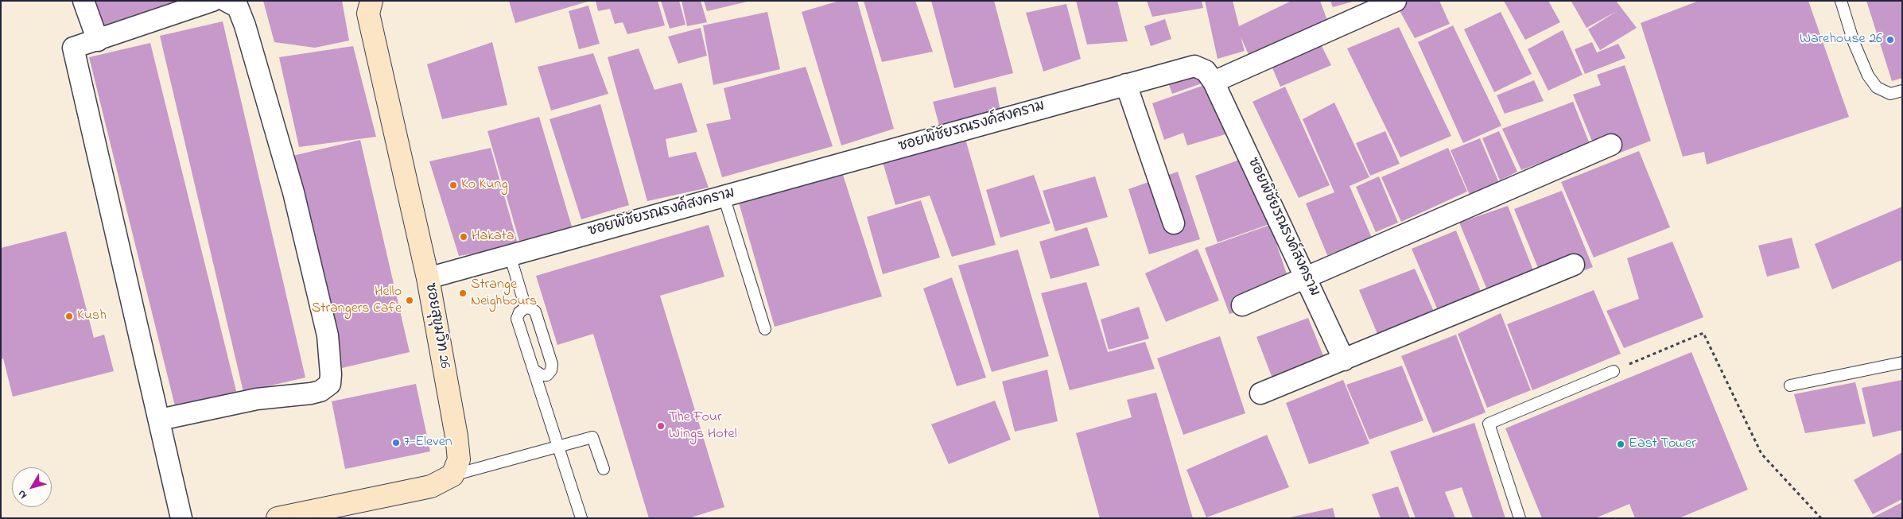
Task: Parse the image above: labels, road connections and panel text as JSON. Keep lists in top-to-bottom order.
{
  "streets": {
    "street": ["ซอยพิชัยรณรงค์สงคราม", "ซอยสุขุมวิท 26"]
  },
  "crossings": [
    ["ซอยพิชัยรณรงค์สงคราม", "ซอยสุขุมวิท 26"]
  ],
  "places": [
    "Warehouse 26",
    "Ko Kung",
    "Hakata",
    "Strange Neighbours",
    "Hello Strangers Cafe",
    "Kush",
    "The Four Wings Hotel",
    "7-Eleven",
    "East Tower"
  ],
  "north": "bottom left"
}
